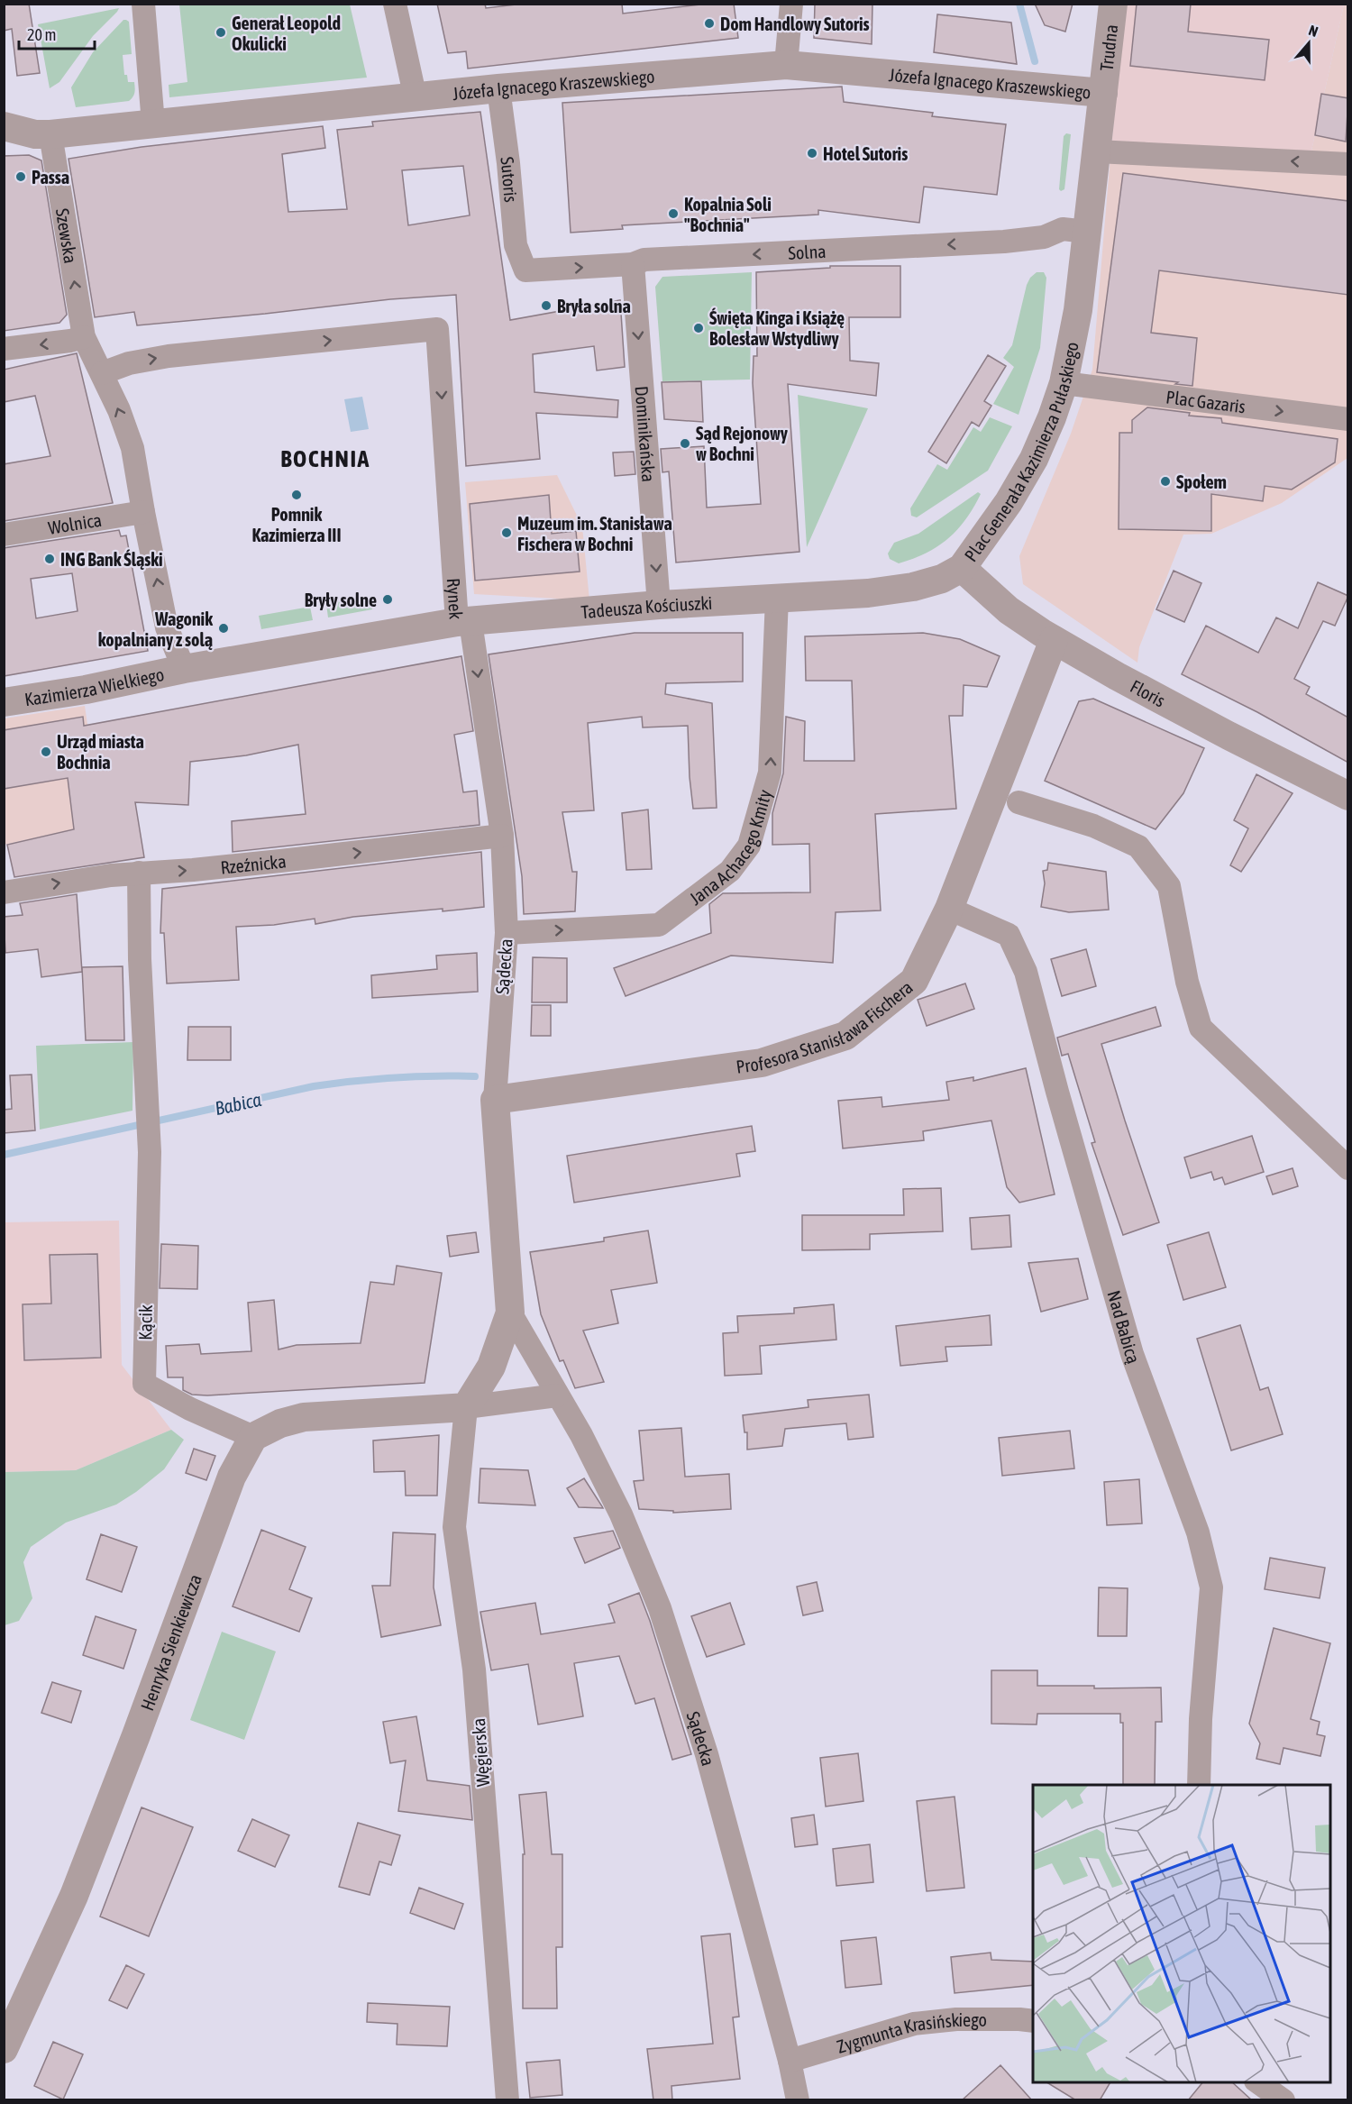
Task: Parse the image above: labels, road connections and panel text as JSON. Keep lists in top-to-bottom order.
{
  "streets": {
    "street": [
      "Trudna",
      "Józefa Ignacego Kraszewskiego",
      "Sutoris",
      "Szewska",
      "Solna",
      "Plac Gazaris",
      "Dominikańska",
      "Plac Generała Kazimierza Pułaskiego",
      "Wolnica",
      "Rynek",
      "Tadeusza Kościuszki",
      "Kazimierza Wielkiego",
      "Floris",
      "Jana Achacego Kmity",
      "Rzeźnicka",
      "Sądecka",
      "Profesora Stanisława Fischera",
      "Kącik",
      "Nad Babicą",
      "Henryka Sienkiewicza",
      "Węgierska",
      "Zygmunta Krasińskiego"
    ]
  },
  "crossings": [
    ["Trudna", "Józefa Ignacego Kraszewskiego"],
    ["Trudna", "Plac Generała Kazimierza Pułaskiego"],
    ["Józefa Ignacego Kraszewskiego", "Sutoris"],
    ["Józefa Ignacego Kraszewskiego", "Szewska"],
    ["Sutoris", "Solna"],
    ["Solna", "Dominikańska"],
    ["Solna", "Plac Generała Kazimierza Pułaskiego"],
    ["Plac Gazaris", "Plac Generała Kazimierza Pułaskiego"],
    ["Dominikańska", "Tadeusza Kościuszki"],
    ["Plac Generała Kazimierza Pułaskiego", "Tadeusza Kościuszki"],
    ["Plac Generała Kazimierza Pułaskiego", "Floris"],
    ["Rynek", "Tadeusza Kościuszki"],
    ["Rynek", "Kazimierza Wielkiego"],
    ["Rynek", "Sądecka"],
    ["Tadeusza Kościuszki", "Jana Achacego Kmity"],
    ["Tadeusza Kościuszki", "Sądecka"],
    ["Floris", "Profesora Stanisława Fischera"],
    ["Jana Achacego Kmity", "Sądecka"],
    ["Rzeźnicka", "Sądecka"],
    ["Rzeźnicka", "Kącik"],
    ["Sądecka", "Profesora Stanisława Fischera"],
    ["Sądecka", "Węgierska"],
    ["Sądecka", "Zygmunta Krasińskiego"],
    ["Profesora Stanisława Fischera", "Nad Babicą"],
    ["Kącik", "Henryka Sienkiewicza"]
  ],
  "one_way": [
    "Szewska",
    "Plac Gazaris",
    "Dominikańska",
    "Jana Achacego Kmity",
    "Rzeźnicka"
  ],
  "districts": ["BOCHNIA"],
  "water": ["Babica"],
  "places": [
    "Dom Handlowy Sutoris",
    "Generał Leopold Okulicki",
    "Hotel Sutoris",
    "Passa",
    "Kopalnia Soli \"Bochnia\"",
    "Bryła solna",
    "Święta Kinga i Książę Bolesław Wstydliwy",
    "Sąd Rejonowy w Bochni",
    "Społem",
    "Pomnik Kazimierza III",
    "Muzeum im. Stanisława Fischera w Bochni",
    "ING Bank Śląski",
    "Bryły solne",
    "Wagonik kopalniany z solą",
    "Urząd miasta Bochnia"
  ],
  "scale_bar": "20 m",
  "north": "top"
}
